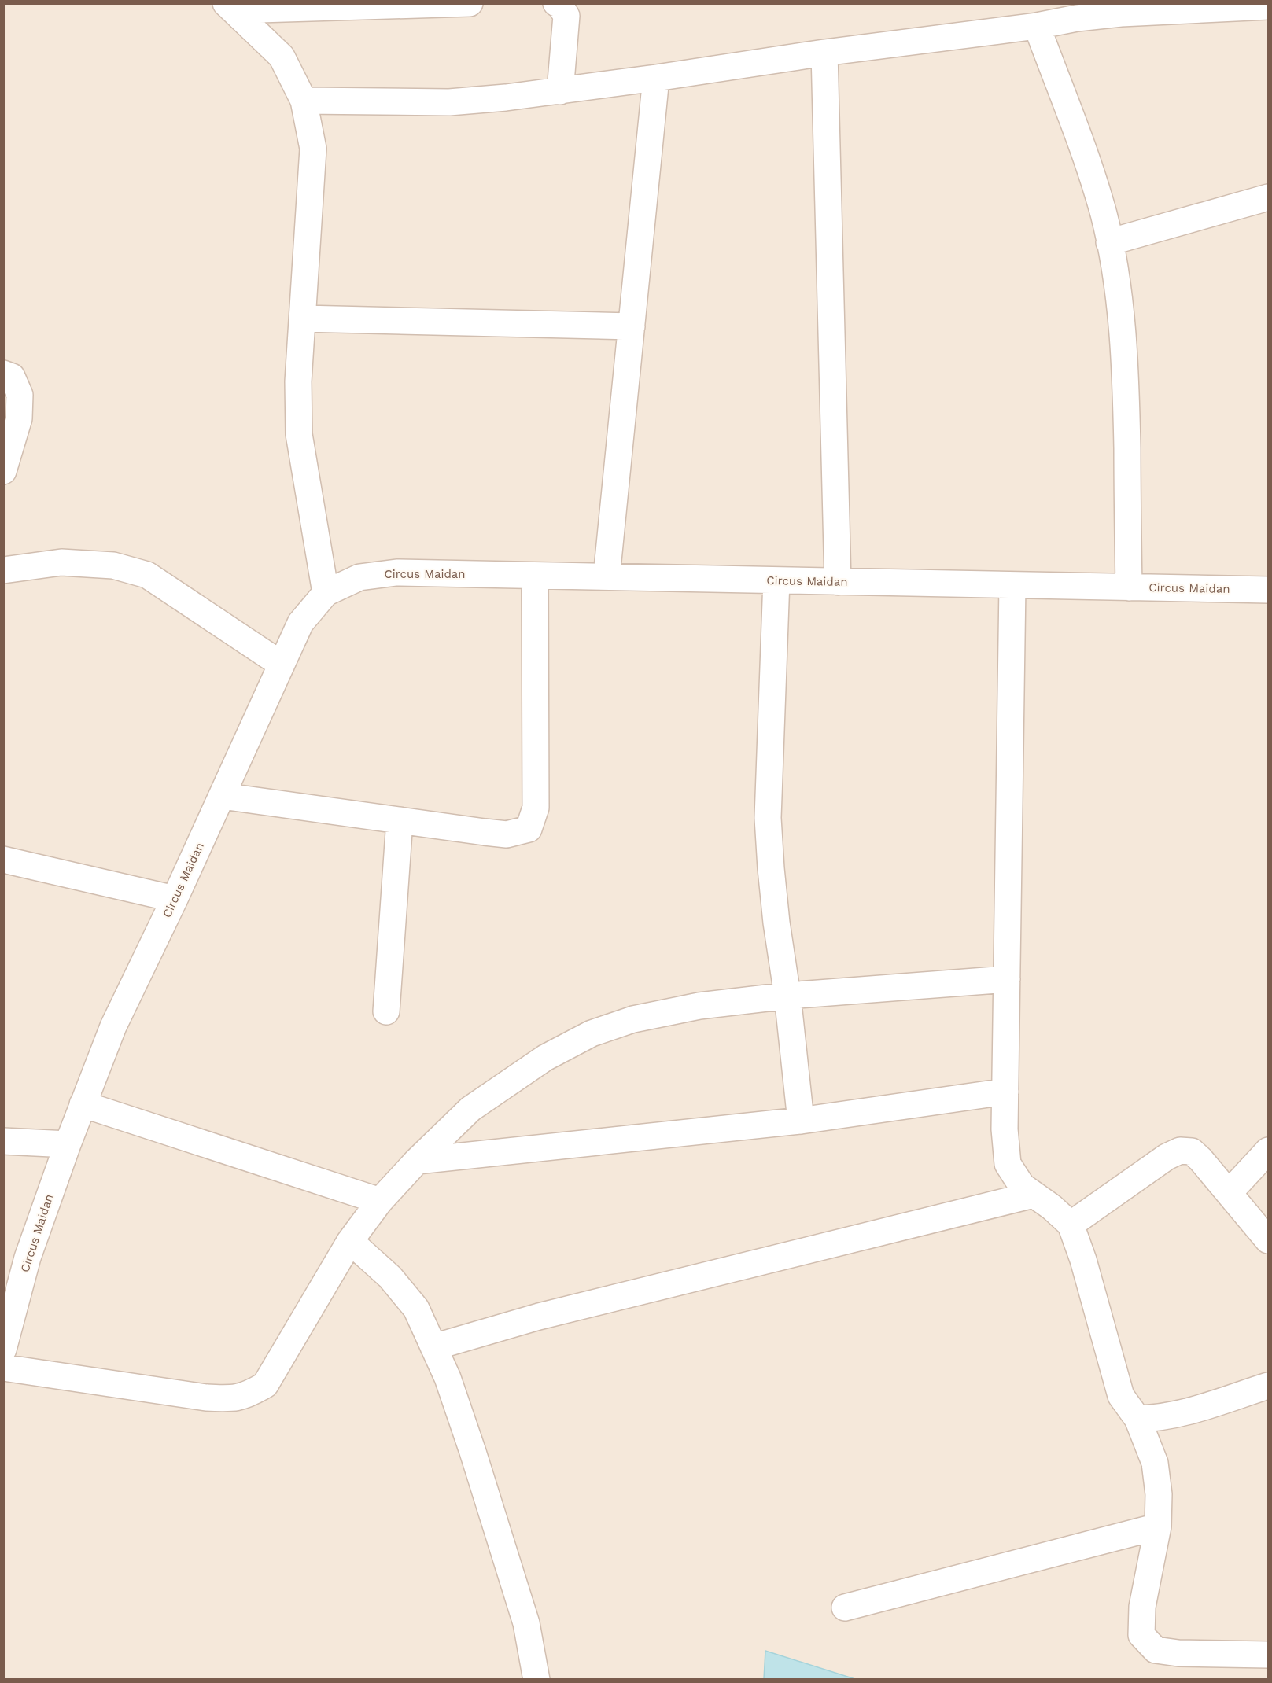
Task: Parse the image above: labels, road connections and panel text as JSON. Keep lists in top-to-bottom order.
{
  "streets": {
    "street": ["Circus Maidan"]
  }
}
